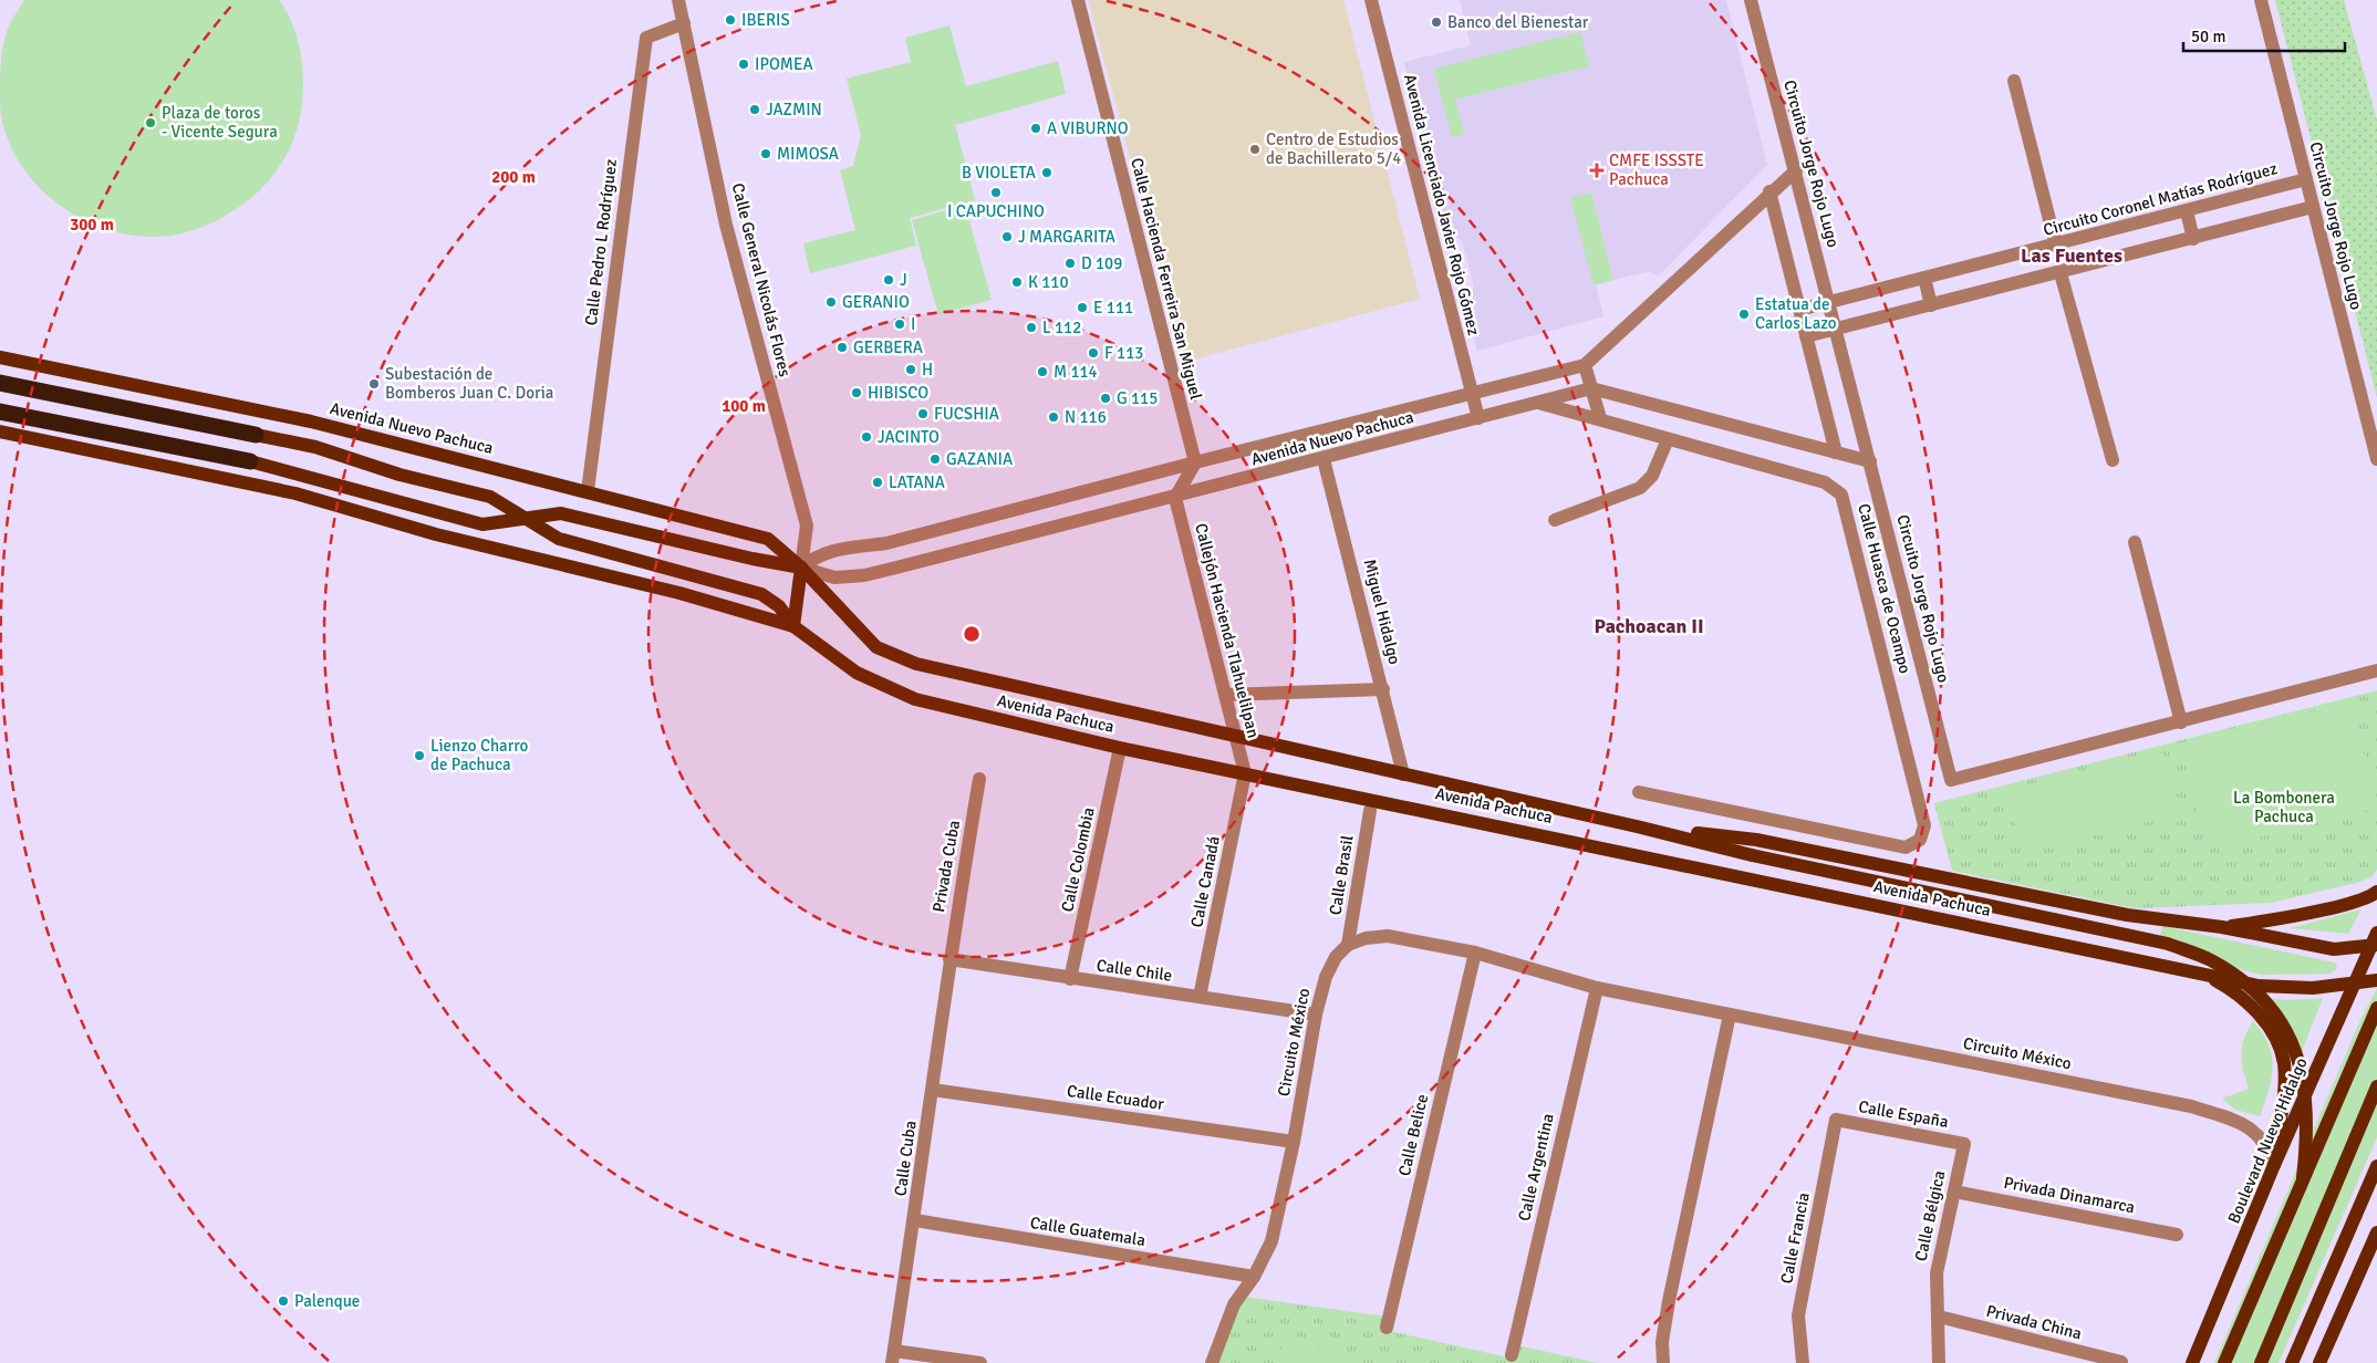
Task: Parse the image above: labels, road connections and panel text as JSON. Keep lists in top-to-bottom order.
{
  "streets": {
    "main road": ["Avenida Nuevo Pachuca", "Avenida Pachuca", "Boulevard Nuevo Hidalgo"],
    "street": [
      "Circuito Jorge Rojo Lugo",
      "Circuito Coronel Matías Rodríguez",
      "Avenida Licenciado Javier Rojo Gómez",
      "Calle Pedro L Rodríguez",
      "Calle Hacienda Ferreira San Miguel",
      "Calle General Nicolás Flores",
      "Calle Huasca de Ocampo",
      "Miguel Hidalgo",
      "Callejón Hacienda Tlahuelilpan",
      "Calle Colombia",
      "Privada Cuba",
      "Calle Brasil",
      "Calle Canadá",
      "Calle Chile",
      "Circuito México",
      "Calle Ecuador",
      "Calle España",
      "Calle Belice",
      "Calle Cuba",
      "Calle Argentina",
      "Privada Dinamarca",
      "Calle Bélgica",
      "Calle Guatemala",
      "Calle Francia",
      "Privada China"
    ]
  },
  "crossings": [
    ["Circuito Jorge Rojo Lugo", "Circuito Coronel Matías Rodríguez"],
    ["Circuito Jorge Rojo Lugo", "Avenida Nuevo Pachuca"],
    ["Avenida Licenciado Javier Rojo Gómez", "Avenida Nuevo Pachuca"],
    ["Calle Pedro L Rodríguez", "Calle General Nicolás Flores"],
    ["Calle Pedro L Rodríguez", "Avenida Nuevo Pachuca"],
    ["Calle Hacienda Ferreira San Miguel", "Avenida Nuevo Pachuca"],
    ["Calle General Nicolás Flores", "Avenida Nuevo Pachuca"],
    ["Calle General Nicolás Flores", "Avenida Pachuca"],
    ["Avenida Nuevo Pachuca", "Calle Huasca de Ocampo"],
    ["Avenida Nuevo Pachuca", "Miguel Hidalgo"],
    ["Avenida Nuevo Pachuca", "Callejón Hacienda Tlahuelilpan"],
    ["Avenida Nuevo Pachuca", "Avenida Pachuca"],
    ["Miguel Hidalgo", "Avenida Pachuca"],
    ["Callejón Hacienda Tlahuelilpan", "Avenida Pachuca"],
    ["Callejón Hacienda Tlahuelilpan", "Calle Canadá"],
    ["Avenida Pachuca", "Calle Colombia"],
    ["Avenida Pachuca", "Calle Canadá"],
    ["Avenida Pachuca", "Boulevard Nuevo Hidalgo"],
    ["Calle Colombia", "Calle Chile"],
    ["Privada Cuba", "Calle Chile"],
    ["Privada Cuba", "Calle Cuba"],
    ["Calle Brasil", "Circuito México"],
    ["Calle Canadá", "Calle Chile"],
    ["Calle Chile", "Circuito México"],
    ["Calle Chile", "Calle Cuba"],
    ["Circuito México", "Calle Ecuador"],
    ["Circuito México", "Calle Belice"],
    ["Circuito México", "Boulevard Nuevo Hidalgo"],
    ["Circuito México", "Calle Argentina"],
    ["Circuito México", "Calle Guatemala"],
    ["Calle Ecuador", "Calle Cuba"],
    ["Calle España", "Calle Bélgica"],
    ["Calle España", "Calle Francia"],
    ["Calle Cuba", "Calle Guatemala"],
    ["Privada Dinamarca", "Calle Bélgica"],
    ["Calle Bélgica", "Privada China"]
  ],
  "districts": ["Las Fuentes", "Pachoacan II"],
  "parks": ["La Bombonera Pachuca"],
  "places": {
    "other": [
      "IBERIS",
      "Banco del Bienestar",
      "IPOMEA",
      "JAZMIN",
      "Plaza de toros - Vicente Segura",
      "A VIBURNO",
      "Centro de Estudios de Bachillerato 5/4",
      "MIMOSA",
      "B VIOLETA",
      "I CAPUCHINO",
      "J MARGARITA",
      "D 109",
      "J",
      "K 110",
      "GERANIO",
      "E 111",
      "Estatua de Carlos Lazo",
      "I",
      "L 112",
      "GERBERA",
      "F 113",
      "H",
      "M 114",
      "Subestación de Bomberos Juan C. Doria",
      "HIBISCO",
      "G 115",
      "FUCSHIA",
      "N 116",
      "JACINTO",
      "GAZANIA",
      "LATANA",
      "Lienzo Charro de Pachuca",
      "Palenque"
    ],
    "health": ["CMFE ISSSTE Pachuca"]
  },
  "scale_bar": "50 m",
  "rings": ["200 m", "300 m", "100 m"]
}
